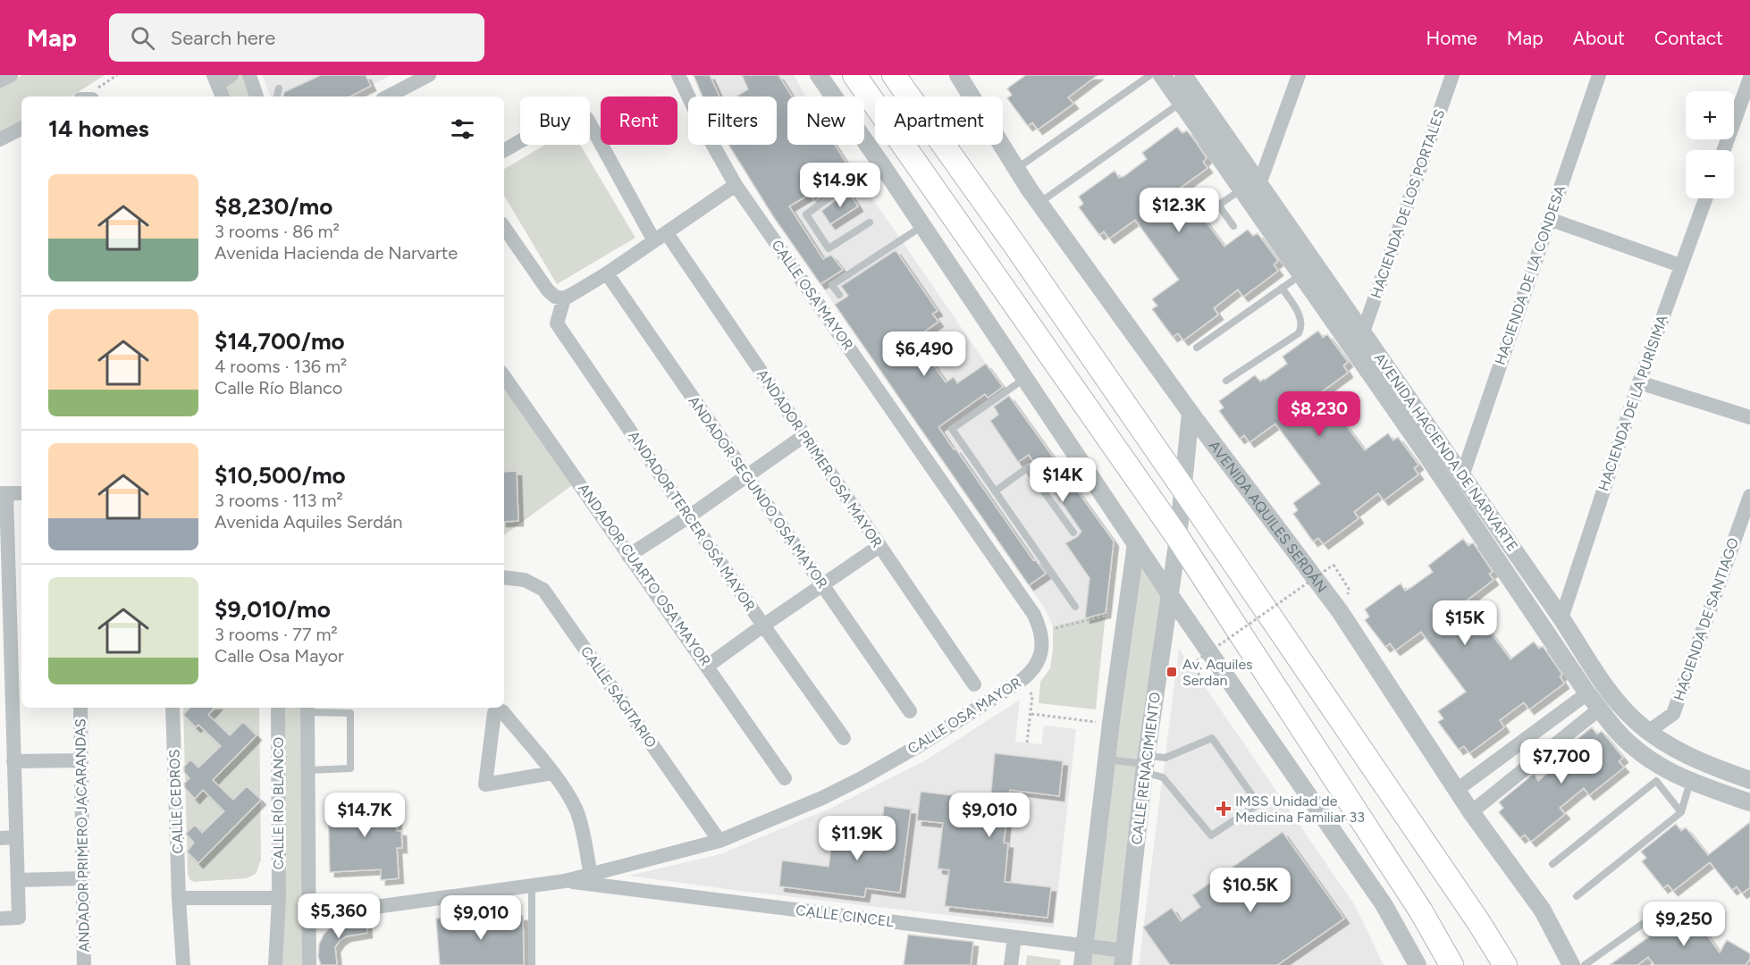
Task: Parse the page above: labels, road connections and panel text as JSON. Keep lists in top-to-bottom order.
{
  "streets": {
    "street": [
      "HACIENDA DE LOS PORTALES",
      "HACIENDA DE LA CONDESA",
      "CALLE OSA MAYOR",
      "HACIENDA DE LA PURÍSIMA",
      "AVENIDA HACIENDA DE NARVARTE",
      "ANDADOR PRIMER OSA MAYOR",
      "ANDADOR SEGUNDO OSA MAYOR",
      "AVENIDA AQUILES SERDÁN",
      "ANDADOR TERCER OSA MAYOR",
      "ANDADOR CUARTO OSA MAYOR",
      "HACIENDA DE SANTIAGO",
      "CALLE SAGITARIO",
      "CALLE RENACIMIENTO",
      "CALLE CEDROS",
      "CALLE RÍO BLANCO",
      "ANDADOR PRIMERO JACARANDAS",
      "CALLE CINCEL"
    ]
  },
  "crossings": [
    ["HACIENDA DE LOS PORTALES", "AVENIDA HACIENDA DE NARVARTE"],
    ["HACIENDA DE LA CONDESA", "AVENIDA HACIENDA DE NARVARTE"],
    ["CALLE OSA MAYOR", "CALLE SAGITARIO"],
    ["CALLE OSA MAYOR", "CALLE RÍO BLANCO"],
    ["CALLE OSA MAYOR", "CALLE CINCEL"],
    ["HACIENDA DE LA PURÍSIMA", "AVENIDA HACIENDA DE NARVARTE"],
    ["AVENIDA HACIENDA DE NARVARTE", "HACIENDA DE SANTIAGO"],
    ["AVENIDA AQUILES SERDÁN", "CALLE RENACIMIENTO"],
    ["CALLE RENACIMIENTO", "CALLE CINCEL"]
  ],
  "places": {
    "transit": ["Av. Aquiles Serdan"],
    "health": ["IMSS Unidad de Medicina Familiar 33"]
  },
  "page": {
    "header": "Map",
    "search": "Search here",
    "nav": [
      "Home",
      "Map",
      "About",
      "Contact"
    ],
    "map_buttons": ["+", "−"],
    "chip": [
      "Buy",
      "Rent",
      "Filters",
      "New",
      "Apartment"
    ],
    "heading": "14 homes",
    "list": [
      {
        "name": "$8,230/mo",
        "note": "3 rooms · 86 m² · Avenida Hacienda de Narvarte"
      },
      {
        "name": "$14,700/mo",
        "note": "4 rooms · 136 m² · Calle Río Blanco"
      },
      {
        "name": "$10,500/mo",
        "note": "3 rooms · 113 m² · Avenida Aquiles Serdán"
      },
      {
        "name": "$9,010/mo",
        "note": "3 rooms · 77 m² · Calle Osa Mayor"
      }
    ],
    "price": [
      "$14.9K",
      "$12.3K",
      "$6,490",
      "$8,230",
      "$14K",
      "$15K",
      "$7,700",
      "$14.7K",
      "$9,010",
      "$11.9K",
      "$10.5K",
      "$5,360",
      "$9,010",
      "$9,250"
    ]
  }
}
